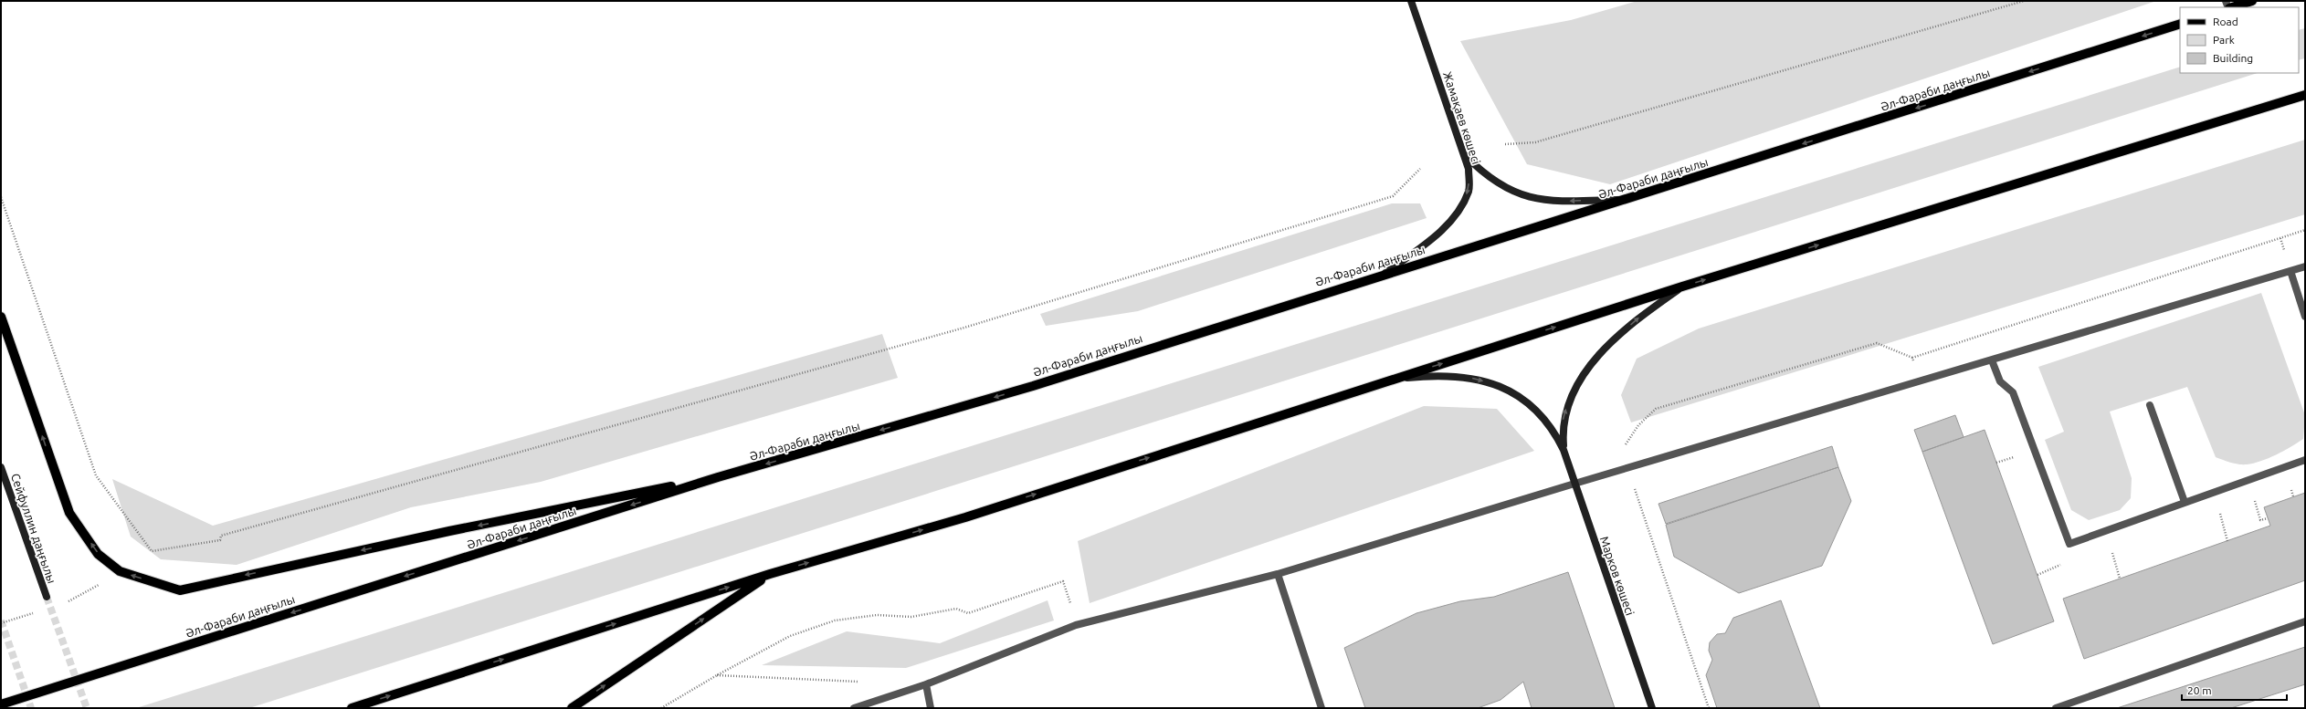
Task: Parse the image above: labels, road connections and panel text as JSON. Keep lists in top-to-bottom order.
{
  "streets": {
    "main road": ["Әл-Фараби даңғылы"],
    "street": ["Жамақаев көшесі", "Сейфуллин даңғылы", "Марков көшесі"]
  },
  "crossings": [
    ["Әл-Фараби даңғылы", "Жамақаев көшесі"]
  ],
  "one_way": ["Әл-Фараби даңғылы", "Жамақаев көшесі"],
  "legend": ["Road", "Park", "Building"],
  "scale_bar": "20 m"
}
